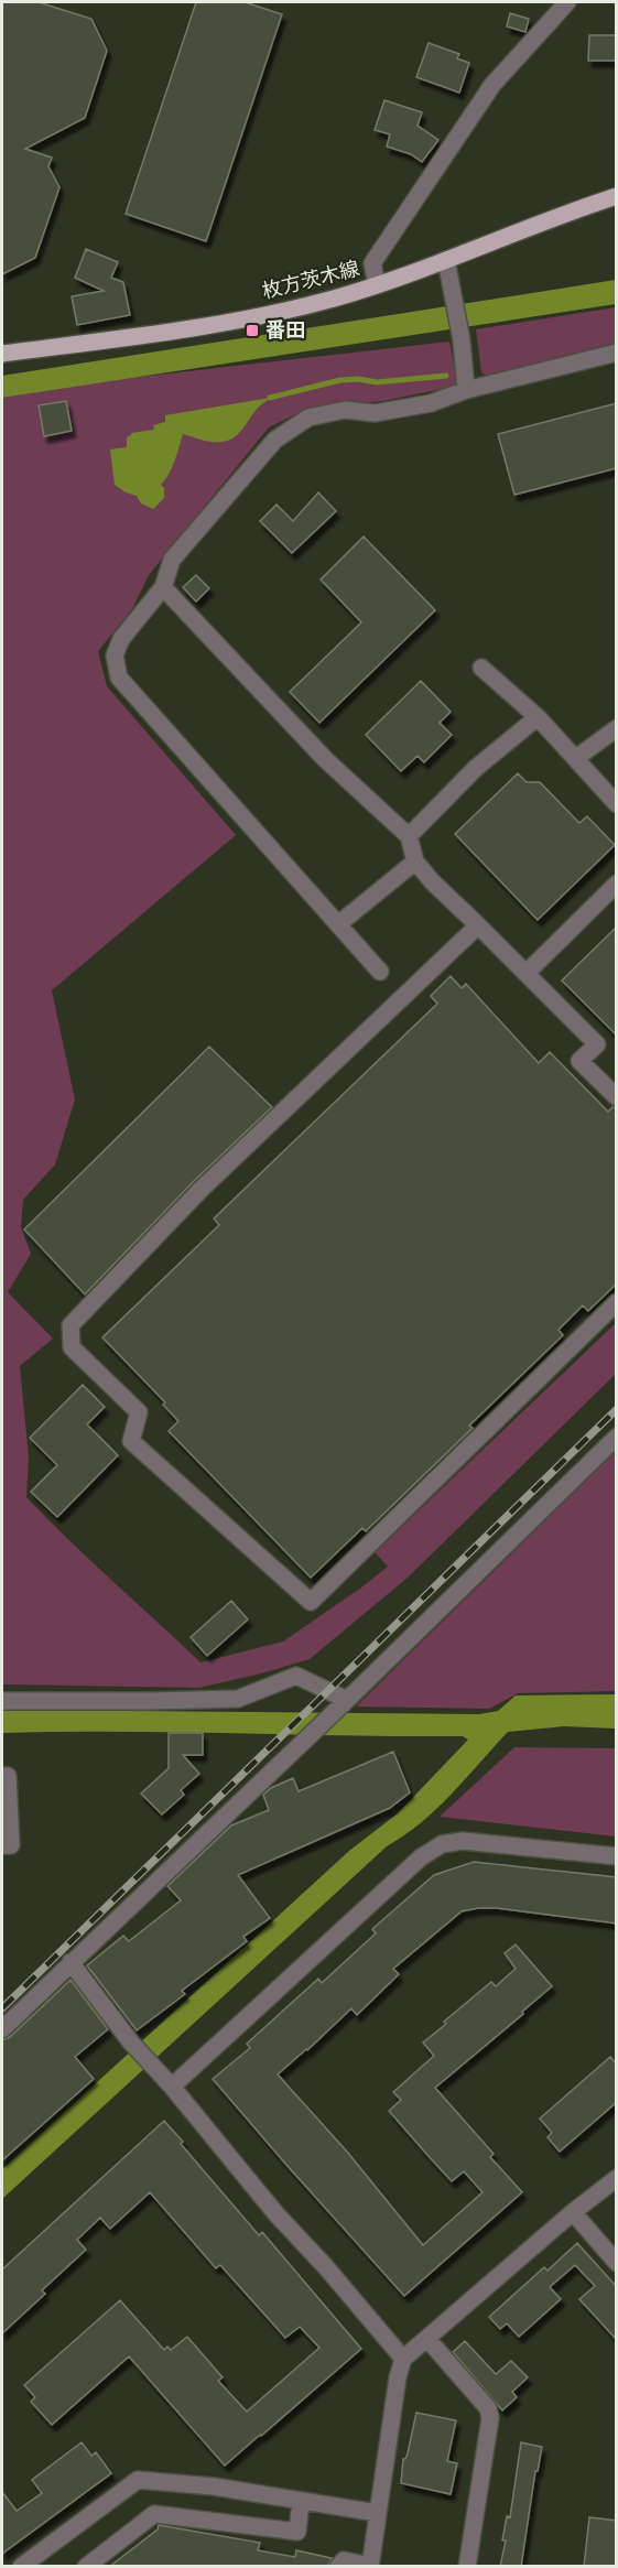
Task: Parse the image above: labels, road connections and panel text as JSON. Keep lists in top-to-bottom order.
{
  "streets": {
    "main road": ["枚方茨木線"]
  },
  "places": {
    "transit": ["番田"]
  }
}
